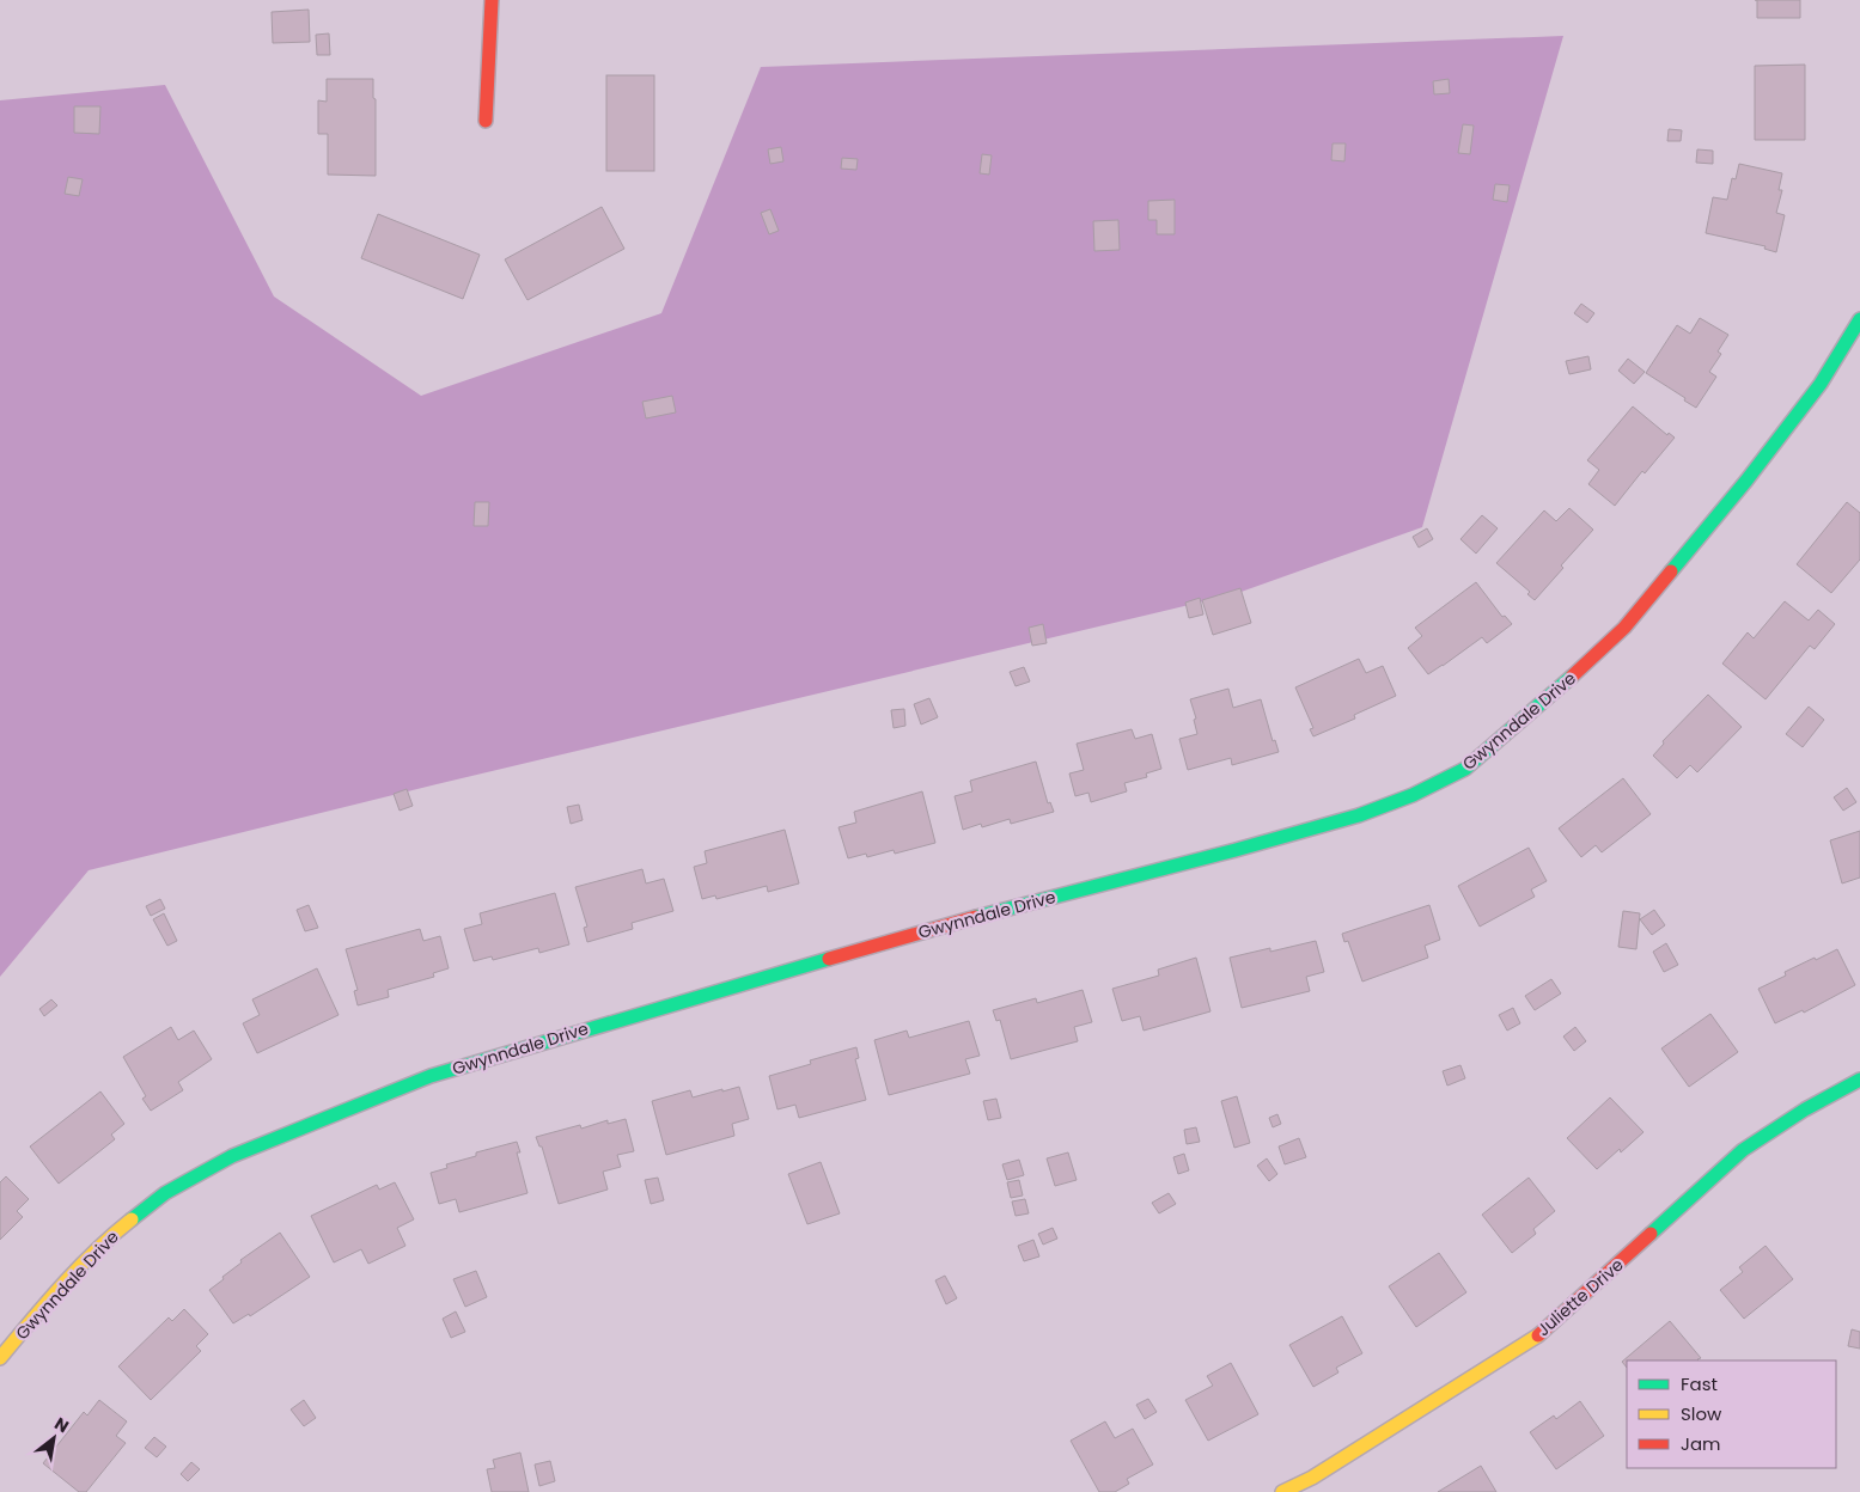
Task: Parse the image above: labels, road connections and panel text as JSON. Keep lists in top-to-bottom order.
{
  "streets": {
    "street": ["Gwynndale Drive", "Juliette Drive"]
  },
  "legend": ["Fast", "Slow", "Jam"],
  "north": "top right"
}
